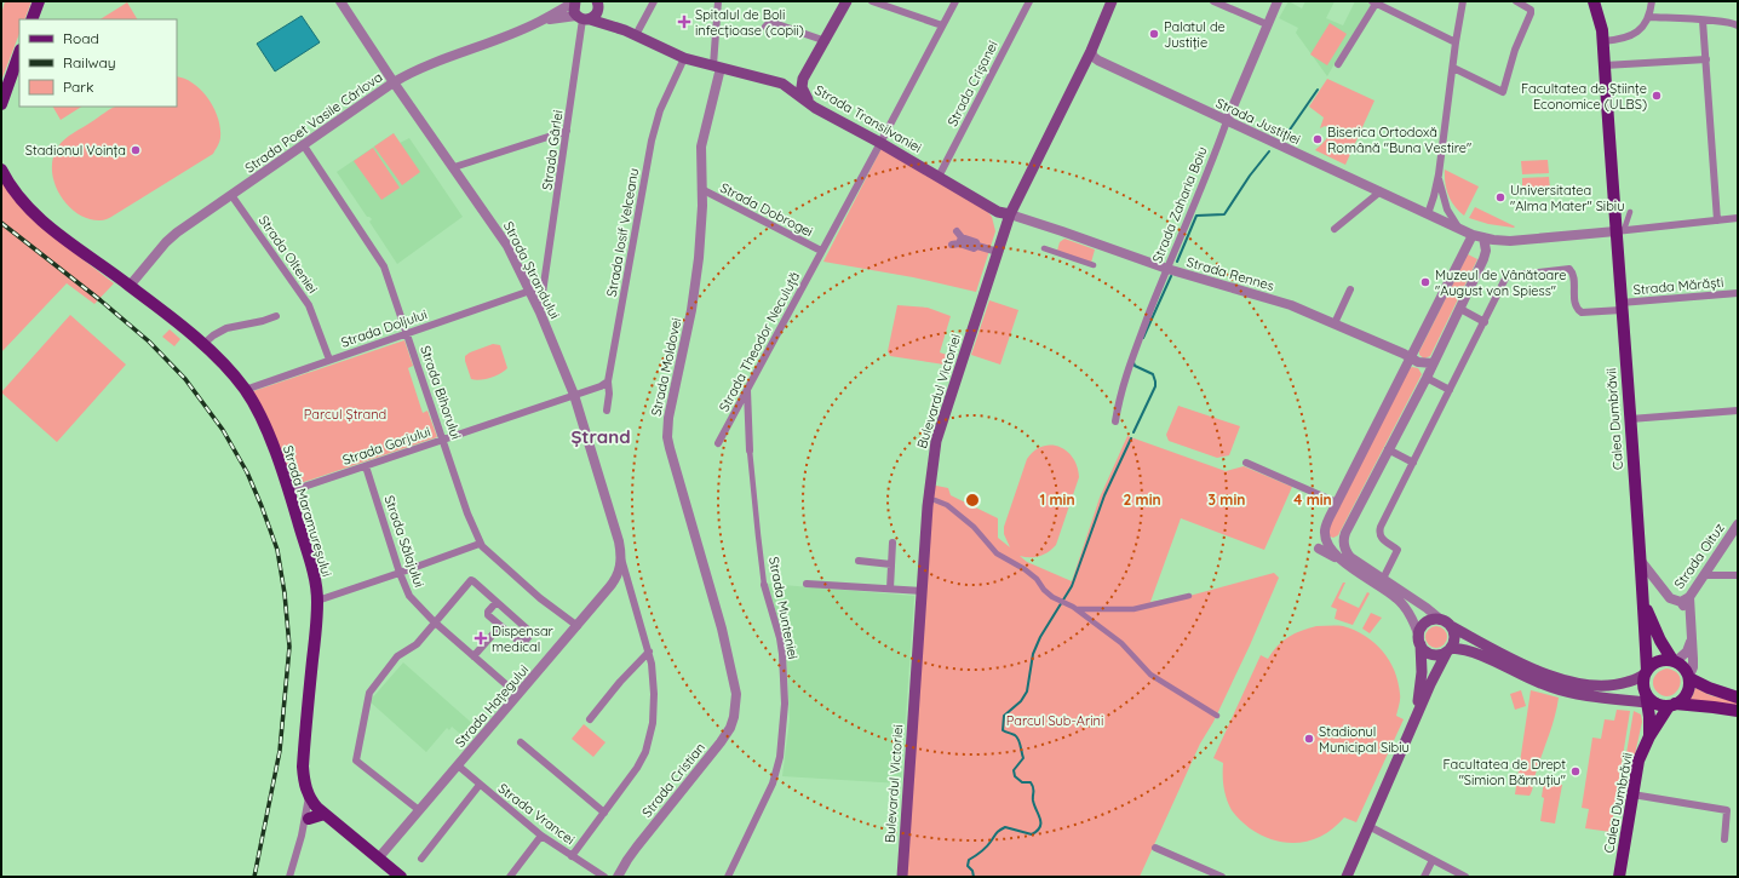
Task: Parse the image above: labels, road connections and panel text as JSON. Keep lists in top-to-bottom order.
{
  "streets": {
    "main road": [
      "Strada Transilvaniei",
      "Bulevardul Victoriei",
      "Calea Dumbrăvii",
      "Strada Maramureșului"
    ],
    "street": [
      "Strada Crișanei",
      "Strada Justiției",
      "Strada Poet Vasile Cârlova",
      "Strada Gârlei",
      "Strada Zaharia Boiu",
      "Strada Dobrogei",
      "Strada Iosif Velceanu",
      "Strada Olteniei",
      "Strada Ștrandului",
      "Strada Rennes",
      "Strada Mărăști",
      "Strada Doljului",
      "Strada Theodor Neculuță",
      "Strada Moldovei",
      "Strada Bihorului",
      "Strada Gorjului",
      "Strada Sălajului",
      "Strada Oituz",
      "Strada Munteniei",
      "Strada Hațegului",
      "Strada Cristian",
      "Strada Vrancei"
    ]
  },
  "crossings": [
    ["Strada Crișanei", "Strada Transilvaniei"],
    ["Strada Transilvaniei", "Strada Poet Vasile Cârlova"],
    ["Strada Transilvaniei", "Strada Gârlei"],
    ["Strada Transilvaniei", "Strada Iosif Velceanu"],
    ["Strada Transilvaniei", "Strada Rennes"],
    ["Strada Transilvaniei", "Strada Theodor Neculuță"],
    ["Strada Transilvaniei", "Strada Moldovei"],
    ["Strada Transilvaniei", "Bulevardul Victoriei"],
    ["Strada Justiției", "Strada Zaharia Boiu"],
    ["Strada Justiției", "Bulevardul Victoriei"],
    ["Strada Justiției", "Calea Dumbrăvii"],
    ["Strada Poet Vasile Cârlova", "Strada Gârlei"],
    ["Strada Poet Vasile Cârlova", "Strada Olteniei"],
    ["Strada Poet Vasile Cârlova", "Strada Ștrandului"],
    ["Strada Poet Vasile Cârlova", "Strada Bihorului"],
    ["Strada Poet Vasile Cârlova", "Strada Maramureșului"],
    ["Strada Gârlei", "Strada Ștrandului"],
    ["Strada Zaharia Boiu", "Strada Rennes"],
    ["Strada Dobrogei", "Strada Theodor Neculuță"],
    ["Strada Dobrogei", "Strada Moldovei"],
    ["Strada Olteniei", "Strada Doljului"],
    ["Strada Ștrandului", "Strada Doljului"],
    ["Strada Ștrandului", "Strada Gorjului"],
    ["Strada Ștrandului", "Strada Hațegului"],
    ["Strada Ștrandului", "Strada Vrancei"],
    ["Strada Rennes", "Bulevardul Victoriei"],
    ["Strada Mărăști", "Calea Dumbrăvii"],
    ["Strada Doljului", "Strada Bihorului"],
    ["Strada Doljului", "Strada Maramureșului"],
    ["Strada Theodor Neculuță", "Strada Munteniei"],
    ["Strada Moldovei", "Strada Cristian"],
    ["Strada Bihorului", "Strada Gorjului"],
    ["Strada Bihorului", "Strada Hațegului"],
    ["Strada Gorjului", "Strada Maramureșului"],
    ["Strada Gorjului", "Strada Sălajului"],
    ["Strada Maramureșului", "Strada Hațegului"],
    ["Strada Sălajului", "Strada Hațegului"],
    ["Strada Hațegului", "Strada Vrancei"]
  ],
  "districts": ["Ștrand"],
  "parks": ["Parcul Ștrand", "Parcul Sub-Arini"],
  "places": {
    "health": ["Spitalul de Boli infecțioase (copii)", "Dispensar medical"],
    "other": [
      "Palatul de Justiție",
      "Facultatea de Științe Economice (ULBS)",
      "Biserica Ortodoxă Română \"Buna Vestire\"",
      "Stadionul Voința",
      "Universitatea \"Alma Mater\" Sibiu",
      "Muzeul de Vânătoare \"August von Spiess\"",
      "Stadionul Municipal Sibiu",
      "Facultatea de Drept \"Simion Bărnuțiu\""
    ]
  },
  "legend": ["Road", "Railway", "Park"],
  "rings": [
    "1 min",
    "2 min",
    "3 min",
    "4 min"
  ]
}
